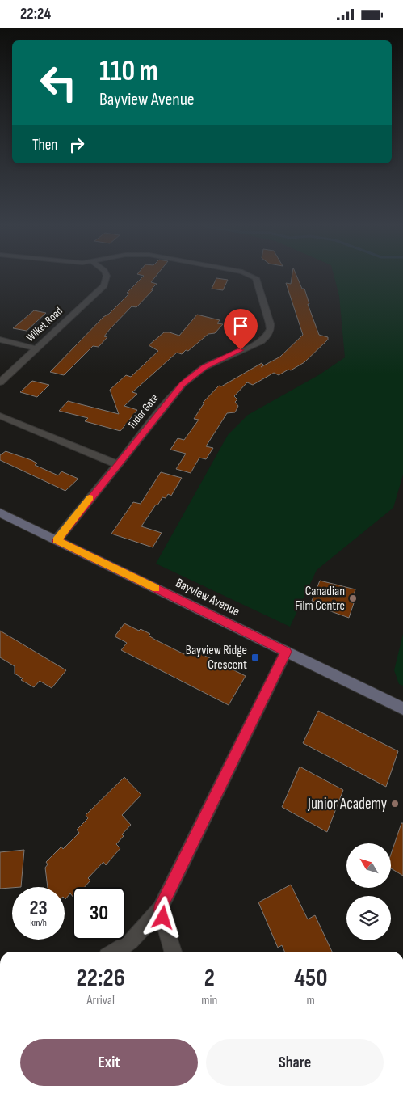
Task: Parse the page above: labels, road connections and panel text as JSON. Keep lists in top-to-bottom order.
{
  "streets": {
    "main road": ["Bayview Avenue"],
    "street": ["Wilket Road", "Tudor Gate"]
  },
  "crossings": [
    ["Tudor Gate", "Bayview Avenue"]
  ],
  "places": {
    "other": ["Canadian Film Centre", "Junior Academy"],
    "transit": ["Bayview Ridge Crescent"]
  },
  "north": "top left",
  "page": {
    "status": "22:24",
    "turn": ["110 m", "Bayview Avenue"],
    "then": "Then",
    "speed": "23 km/h",
    "limit": "30",
    "eta": [
      "22:26",
      "Arrival",
      "2",
      "min",
      "450",
      "m"
    ],
    "buttons": ["Exit", "Share"]
  }
}
